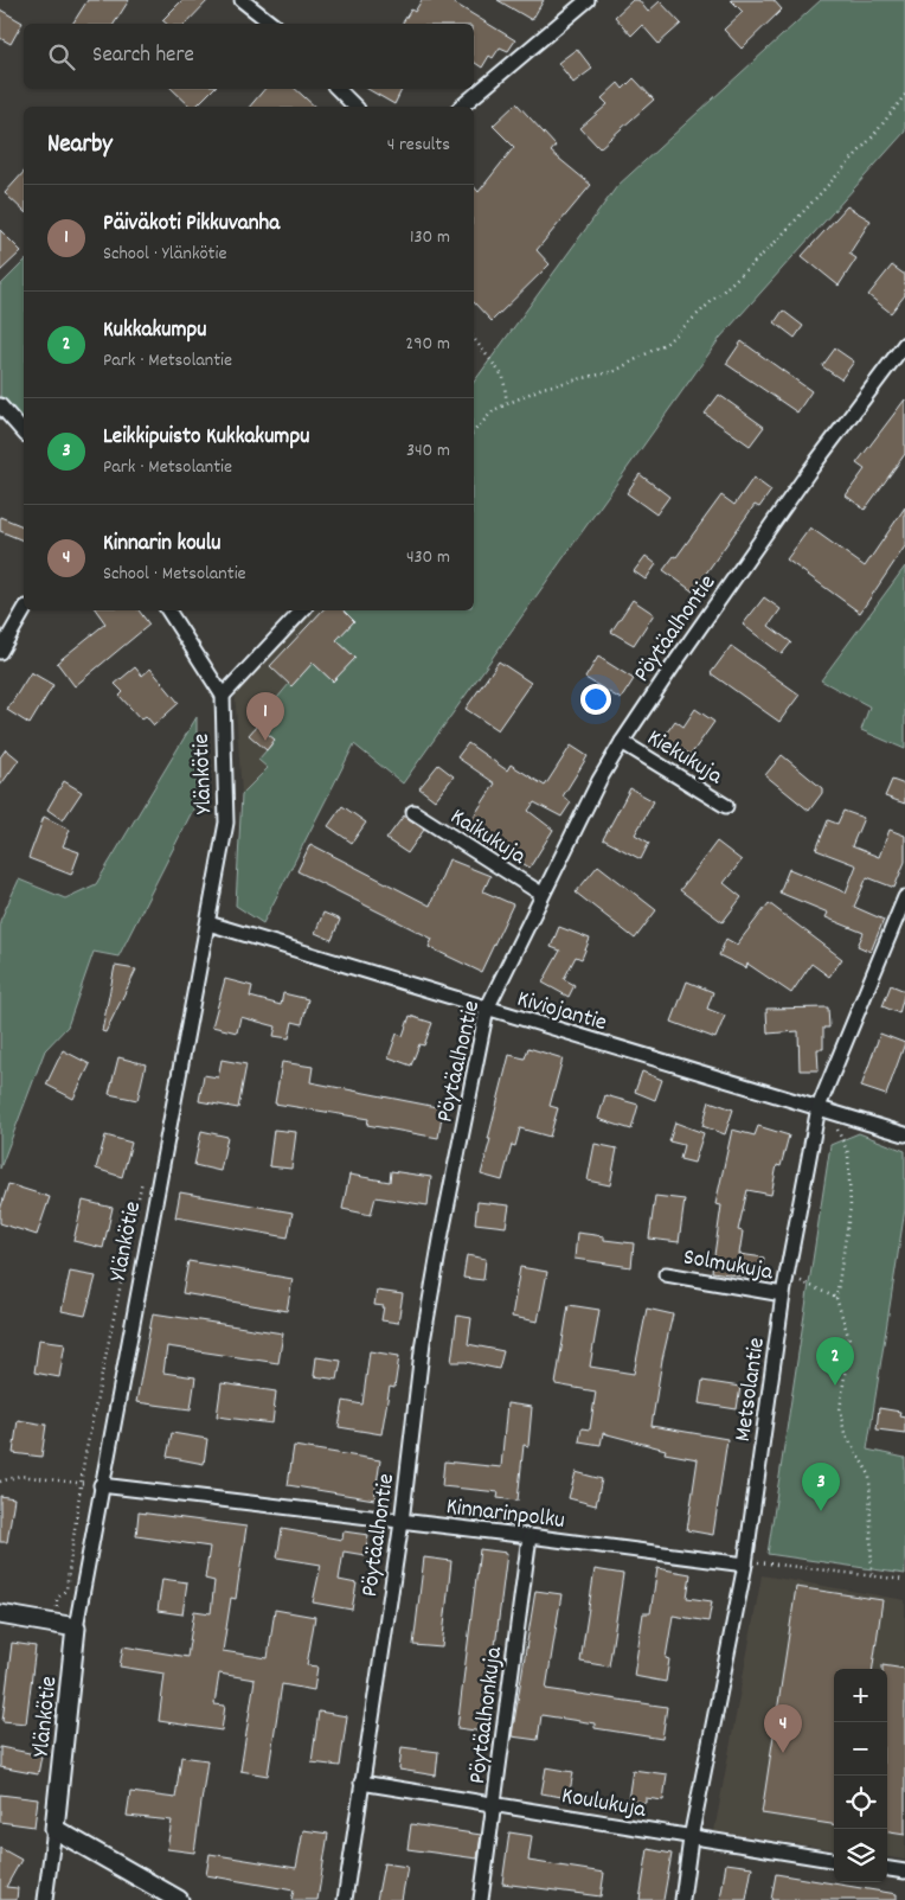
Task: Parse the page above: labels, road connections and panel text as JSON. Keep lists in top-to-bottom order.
{
  "streets": {
    "street": [
      "Pöytäalhontie",
      "Kiekukuja",
      "Ylänkötie",
      "Kaikukuja",
      "Kiviojantie",
      "Solmukuja",
      "Metsolantie",
      "Kinnarinpolku",
      "Pöytäalhonkuja",
      "Koulukuja"
    ]
  },
  "crossings": [
    ["Pöytäalhontie", "Kiekukuja"],
    ["Pöytäalhontie", "Kaikukuja"],
    ["Pöytäalhontie", "Kiviojantie"],
    ["Pöytäalhontie", "Kinnarinpolku"],
    ["Pöytäalhontie", "Koulukuja"],
    ["Ylänkötie", "Kiviojantie"],
    ["Ylänkötie", "Kinnarinpolku"],
    ["Kiviojantie", "Metsolantie"],
    ["Solmukuja", "Metsolantie"],
    ["Metsolantie", "Kinnarinpolku"],
    ["Metsolantie", "Koulukuja"],
    ["Kinnarinpolku", "Pöytäalhonkuja"],
    ["Pöytäalhonkuja", "Koulukuja"]
  ],
  "page": {
    "search": "Search here",
    "heading": ["Nearby", "4 results"],
    "list": [
      {
        "mark": "1",
        "name": "Päiväkoti Pikkuvanha",
        "note": "School · Ylänkötie",
        "value": "130 m"
      },
      {
        "mark": "2",
        "name": "Kukkakumpu",
        "note": "Park · Metsolantie",
        "value": "290 m"
      },
      {
        "mark": "3",
        "name": "Leikkipuisto Kukkakumpu",
        "note": "Park · Metsolantie",
        "value": "340 m"
      },
      {
        "mark": "4",
        "name": "Kinnarin koulu",
        "note": "School · Metsolantie",
        "value": "430 m"
      }
    ],
    "pins": [
      "1",
      "2",
      "3",
      "4"
    ],
    "map_buttons": ["+", "−"]
  }
}
